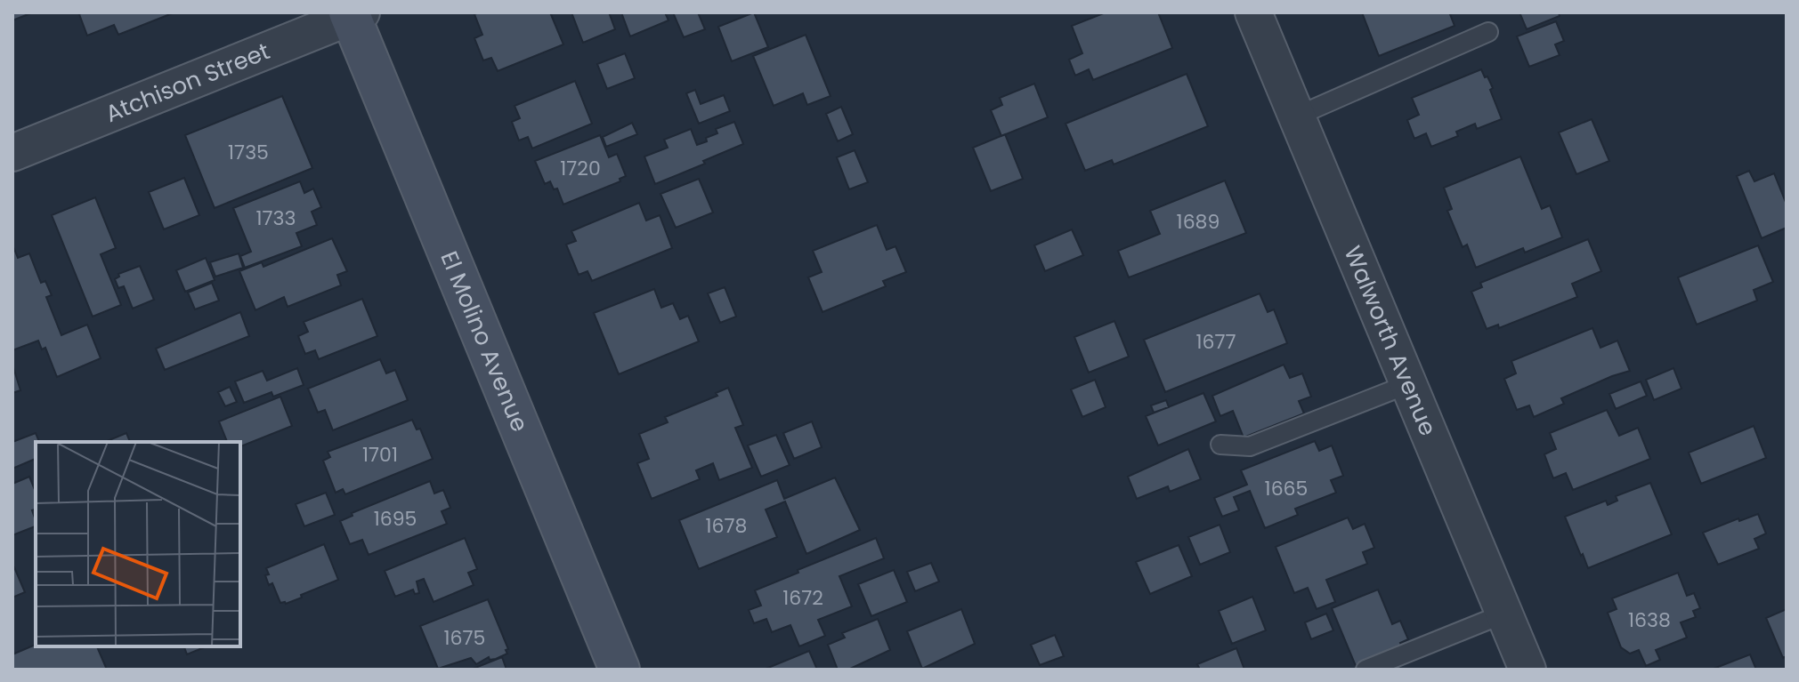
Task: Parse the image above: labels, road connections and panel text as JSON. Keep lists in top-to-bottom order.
{
  "streets": {
    "street": ["Atchison Street", "El Molino Avenue", "Walworth Avenue"]
  },
  "crossings": [
    ["Atchison Street", "El Molino Avenue"]
  ],
  "house_numbers": [
    "1735",
    "1720",
    "1733",
    "1689",
    "1677",
    "1701",
    "1665",
    "1695",
    "1678",
    "1672",
    "1638",
    "1675"
  ]
}
